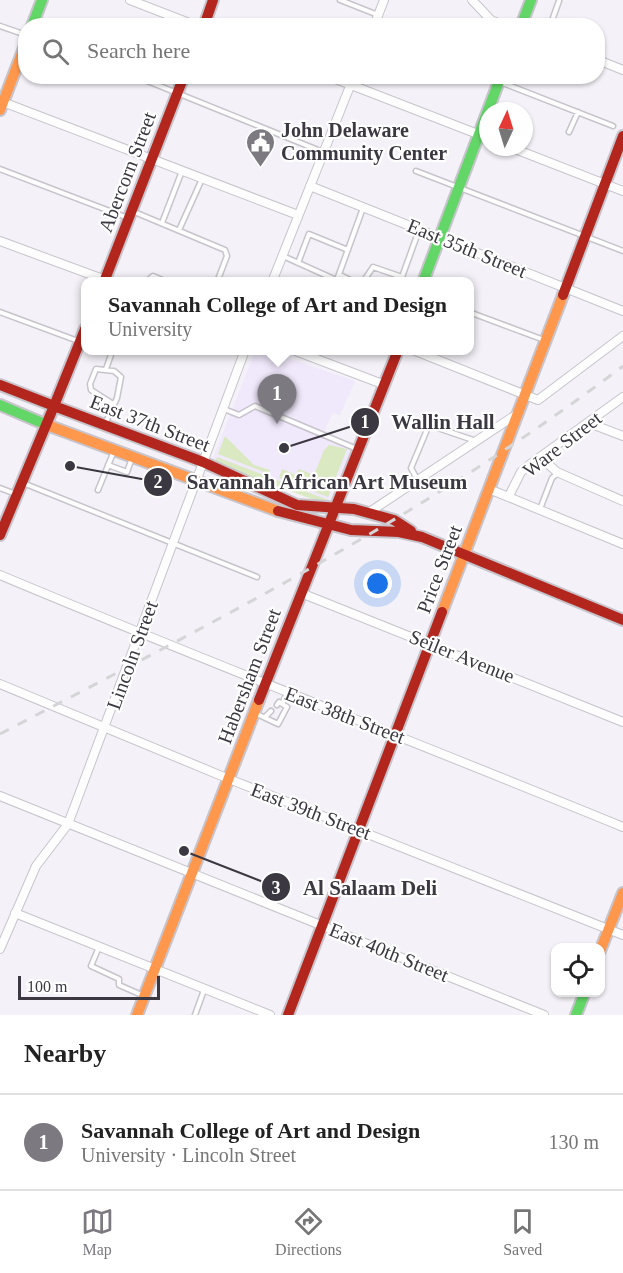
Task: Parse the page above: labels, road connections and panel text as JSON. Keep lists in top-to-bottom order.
{
  "streets": {
    "main road": [
      "Abercorn Street",
      "East 37th Street",
      "Price Street",
      "Habersham Street"
    ],
    "street": [
      "East 35th Street",
      "Ware Street",
      "Lincoln Street",
      "Seiler Avenue",
      "East 38th Street",
      "East 39th Street",
      "East 40th Street"
    ]
  },
  "crossings": [
    ["East 35th Street", "Price Street"],
    ["East 37th Street", "Price Street"],
    ["East 37th Street", "Lincoln Street"],
    ["East 37th Street", "Habersham Street"],
    ["Price Street", "Seiler Avenue"],
    ["Price Street", "East 38th Street"],
    ["Price Street", "East 39th Street"],
    ["Price Street", "East 40th Street"],
    ["Lincoln Street", "East 38th Street"],
    ["Lincoln Street", "East 39th Street"],
    ["Lincoln Street", "East 40th Street"],
    ["Seiler Avenue", "Habersham Street"],
    ["Habersham Street", "East 38th Street"],
    ["Habersham Street", "East 39th Street"],
    ["Habersham Street", "East 40th Street"]
  ],
  "places": {
    "public building": ["John Delaware Community Center"],
    "other": ["Wallin Hall", "Savannah African Art Museum", "Al Salaam Deli"]
  },
  "scale_bar": "100 m",
  "north": "top",
  "page": {
    "search": "Search here",
    "popup": ["Savannah College of Art and Design", "University"],
    "pins": "1",
    "scale": "100 m",
    "heading": "Nearby",
    "list": [
      {
        "mark": "1",
        "name": "Savannah College of Art and Design",
        "note": "University · Lincoln Street",
        "value": "130 m"
      }
    ],
    "nav": ["Map", "Directions", "Saved"]
  }
}
